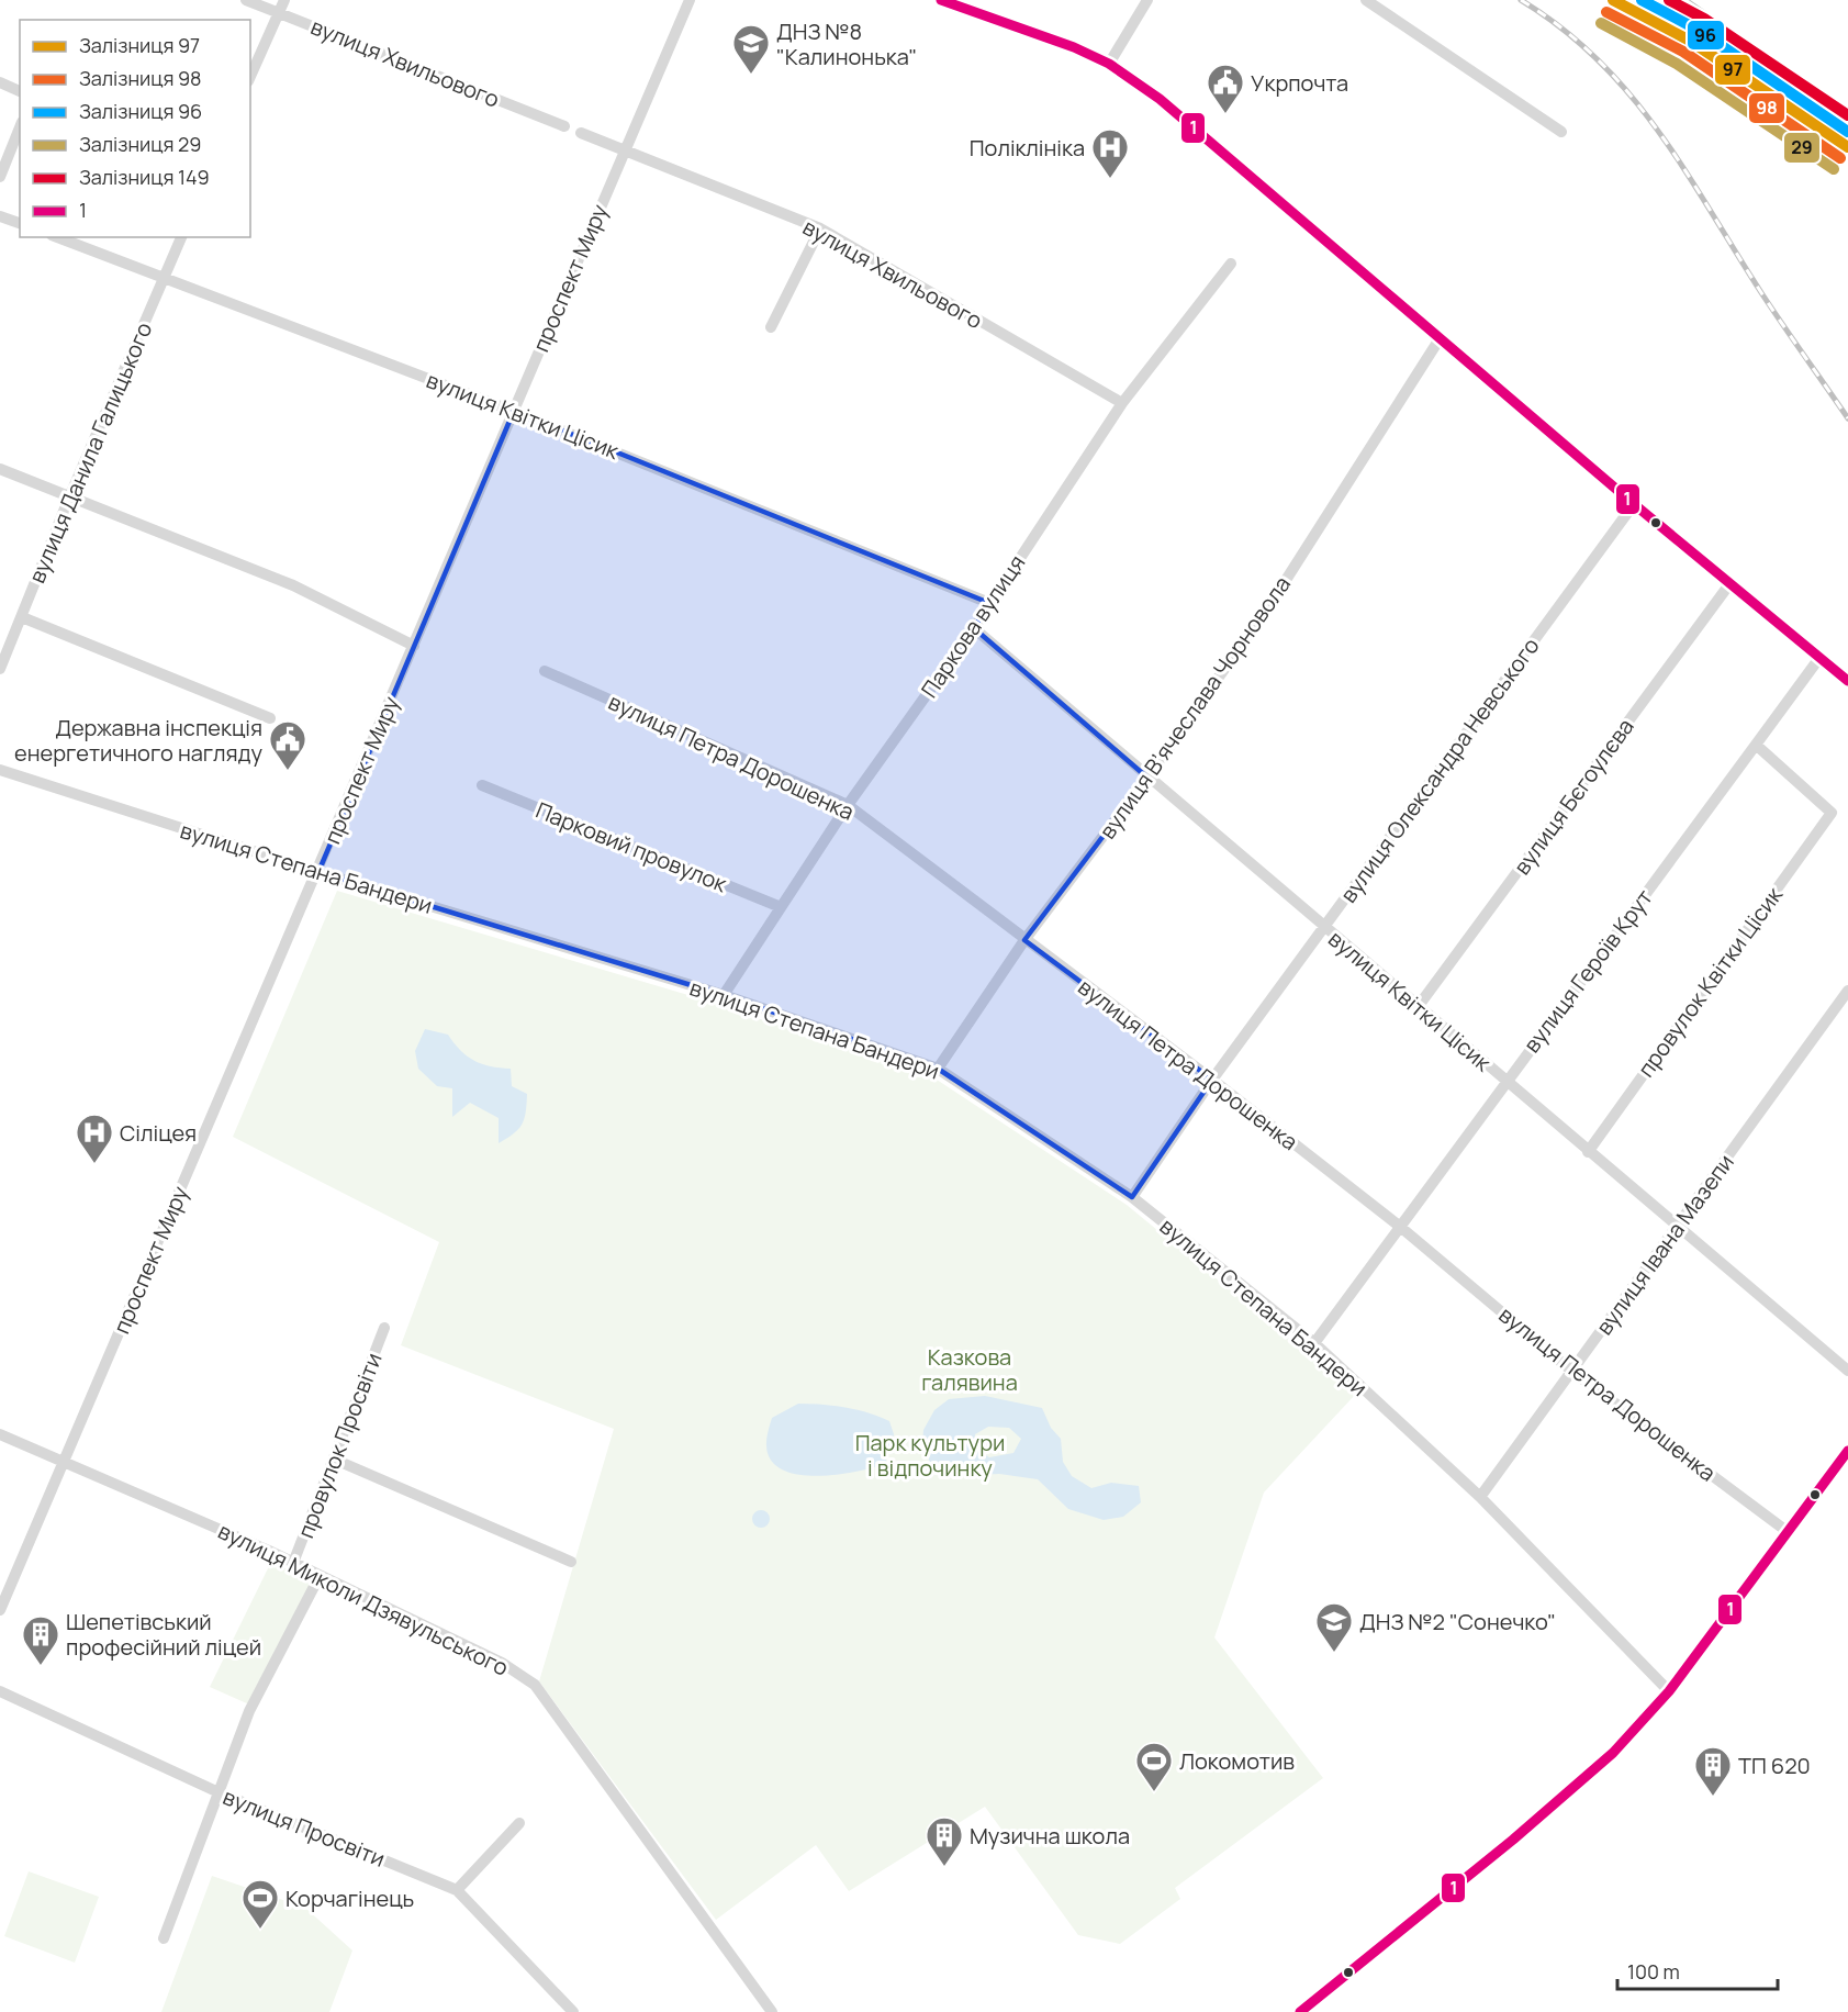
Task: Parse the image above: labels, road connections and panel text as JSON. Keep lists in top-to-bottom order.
{
  "streets": {
    "street": [
      "вулиця Хвильового",
      "проспект Миру",
      "вулиця Квітки Цісик",
      "вулиця Данила Галицького",
      "Паркова вулиця",
      "вулиця Вʼячеслава Чорновола",
      "вулиця Петра Дорошенка",
      "вулиця Олександра Невського",
      "вулиця Бєгоулєва",
      "Парковий провулок",
      "вулиця Степана Бандери",
      "вулиця Героїв Крут",
      "провулок Квітки Цісик",
      "вулиця Івана Мазепи",
      "провулок Просвіти",
      "вулиця Миколи Дзявульського",
      "вулиця Просвіти"
    ]
  },
  "crossings": [
    ["вулиця Хвильового", "проспект Миру"],
    ["вулиця Хвильового", "Паркова вулиця"],
    ["проспект Миру", "вулиця Квітки Цісик"],
    ["проспект Миру", "вулиця Степана Бандери"],
    ["проспект Миру", "вулиця Миколи Дзявульського"],
    ["вулиця Квітки Цісик", "вулиця Данила Галицького"],
    ["вулиця Квітки Цісик", "Паркова вулиця"],
    ["вулиця Квітки Цісик", "вулиця Вʼячеслава Чорновола"],
    ["вулиця Квітки Цісик", "вулиця Олександра Невського"],
    ["вулиця Квітки Цісик", "вулиця Бєгоулєва"],
    ["вулиця Квітки Цісик", "вулиця Героїв Крут"],
    ["вулиця Квітки Цісик", "провулок Квітки Цісик"],
    ["вулиця Квітки Цісик", "вулиця Івана Мазепи"],
    ["Паркова вулиця", "вулиця Петра Дорошенка"],
    ["Паркова вулиця", "Парковий провулок"],
    ["Паркова вулиця", "вулиця Степана Бандери"],
    ["вулиця Вʼячеслава Чорновола", "вулиця Петра Дорошенка"],
    ["вулиця Вʼячеслава Чорновола", "вулиця Степана Бандери"],
    ["вулиця Петра Дорошенка", "вулиця Олександра Невського"],
    ["вулиця Петра Дорошенка", "вулиця Героїв Крут"],
    ["вулиця Петра Дорошенка", "вулиця Івана Мазепи"],
    ["вулиця Олександра Невського", "вулиця Степана Бандери"],
    ["вулиця Степана Бандери", "вулиця Героїв Крут"],
    ["вулиця Степана Бандери", "вулиця Івана Мазепи"],
    ["вулиця Героїв Крут", "провулок Квітки Цісик"],
    ["провулок Просвіти", "вулиця Миколи Дзявульського"]
  ],
  "parks": ["Казкова галявина", "Парк культури і відпочинку"],
  "places": {
    "school or university": ["ДНЗ №8 \"Калинонька\"", "ДНЗ №2 \"Сонечко\""],
    "public building": ["Укрпочта", "Державна інспекція енергетичного нагляду"],
    "hospital": ["Поліклініка", "Сіліцея"],
    "building": ["Шепетівський професійний ліцей", "ТП 620", "Музична школа"],
    "sports": ["Локомотив", "Корчагінець"]
  },
  "lines": [
    "rail line 97",
    "rail line 96",
    "rail line 149",
    "transit line 1",
    "rail line 98",
    "rail line 29"
  ],
  "legend": [
    "Залізниця 97",
    "Залізниця 98",
    "Залізниця 96",
    "Залізниця 29",
    "Залізниця 149",
    "1"
  ],
  "scale_bar": "100 m"
}
